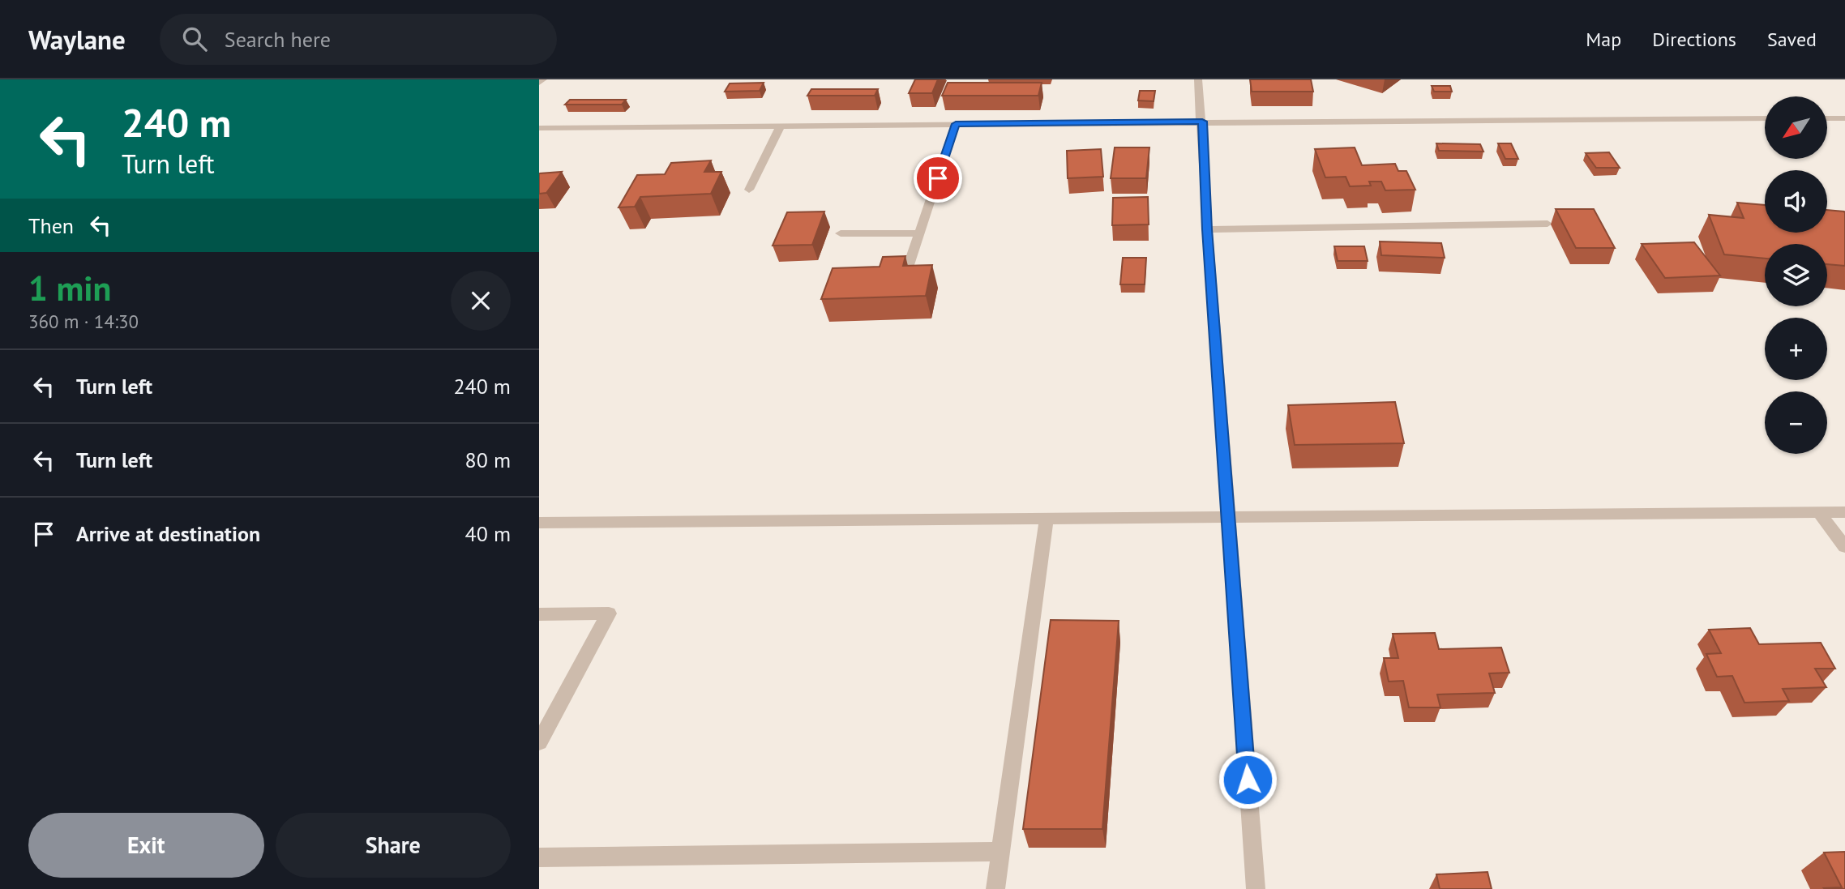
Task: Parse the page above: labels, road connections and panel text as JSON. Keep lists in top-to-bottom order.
{
  "north": "bottom left",
  "page": {
    "header": "Waylane",
    "search": "Search here",
    "nav": ["Map", "Directions", "Saved"],
    "turn": ["240 m", "Turn left"],
    "map_buttons": ["+", "−"],
    "then": "Then",
    "heading": ["1 min", "360 m · 14:30"],
    "list": [
      {
        "name": "Turn left",
        "value": "240 m"
      },
      {
        "name": "Turn left",
        "value": "80 m"
      },
      {
        "name": "Arrive at destination",
        "value": "40 m"
      }
    ],
    "buttons": ["Exit", "Share"]
  }
}
